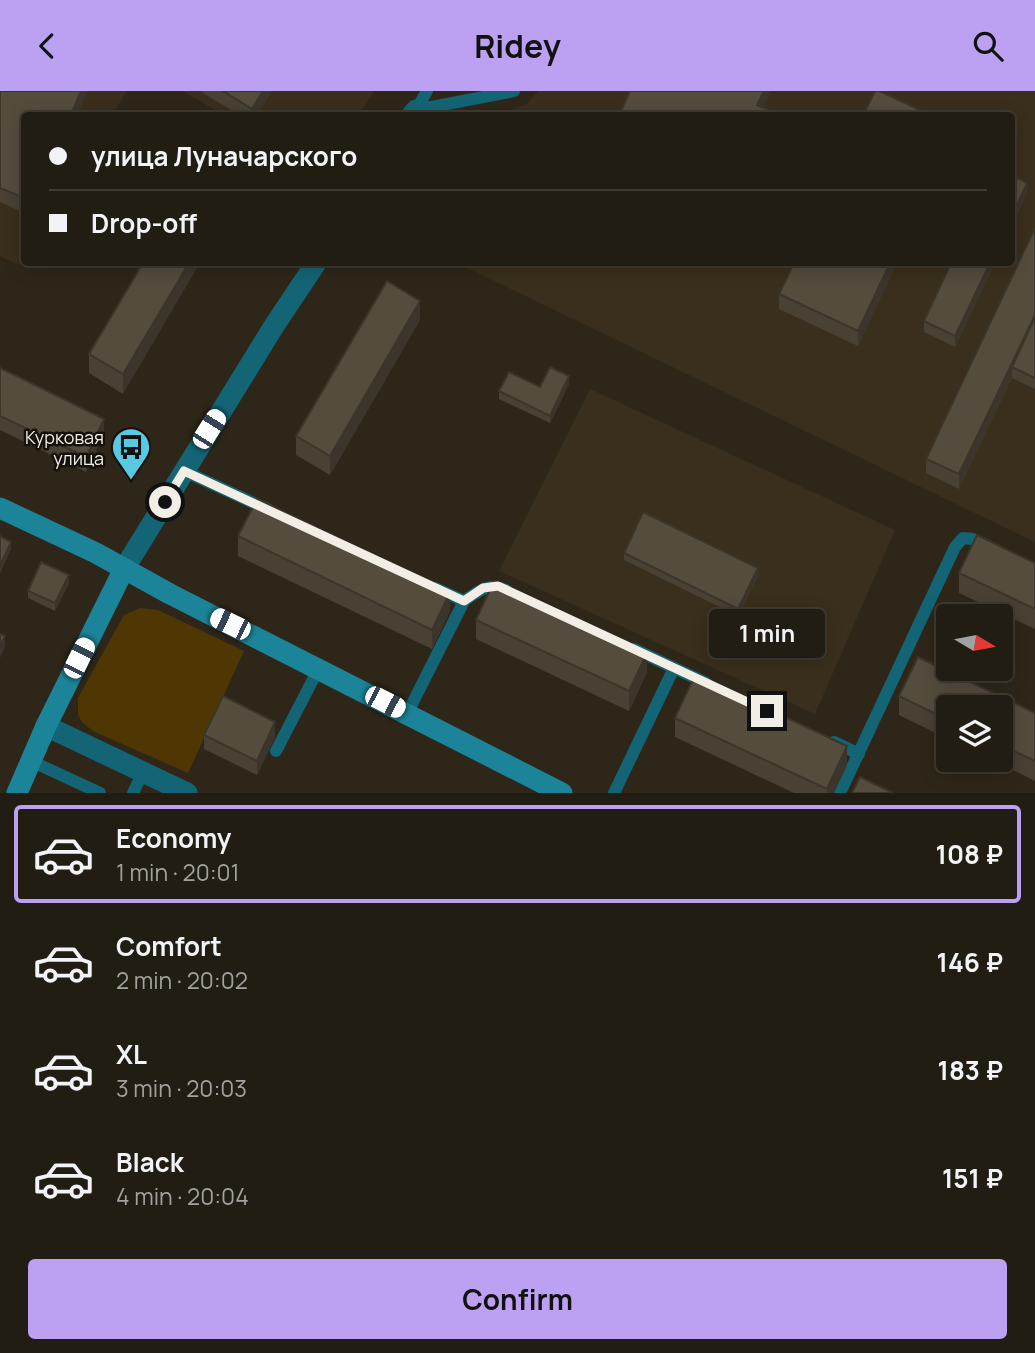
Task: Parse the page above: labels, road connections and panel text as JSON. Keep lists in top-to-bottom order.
{
  "places": {
    "bus stop": ["Курковая улица"]
  },
  "north": "right",
  "page": {
    "header": "Ridey",
    "banner": ["улица Луначарского", "Drop-off"],
    "bubble": "1 min",
    "list": [
      {
        "name": "Economy",
        "note": "1 min · 20:01",
        "value": "108 ₽"
      },
      {
        "name": "Comfort",
        "note": "2 min · 20:02",
        "value": "146 ₽"
      },
      {
        "name": "XL",
        "note": "3 min · 20:03",
        "value": "183 ₽"
      },
      {
        "name": "Black",
        "note": "4 min · 20:04",
        "value": "151 ₽"
      }
    ],
    "buttons": "Confirm"
  }
}
